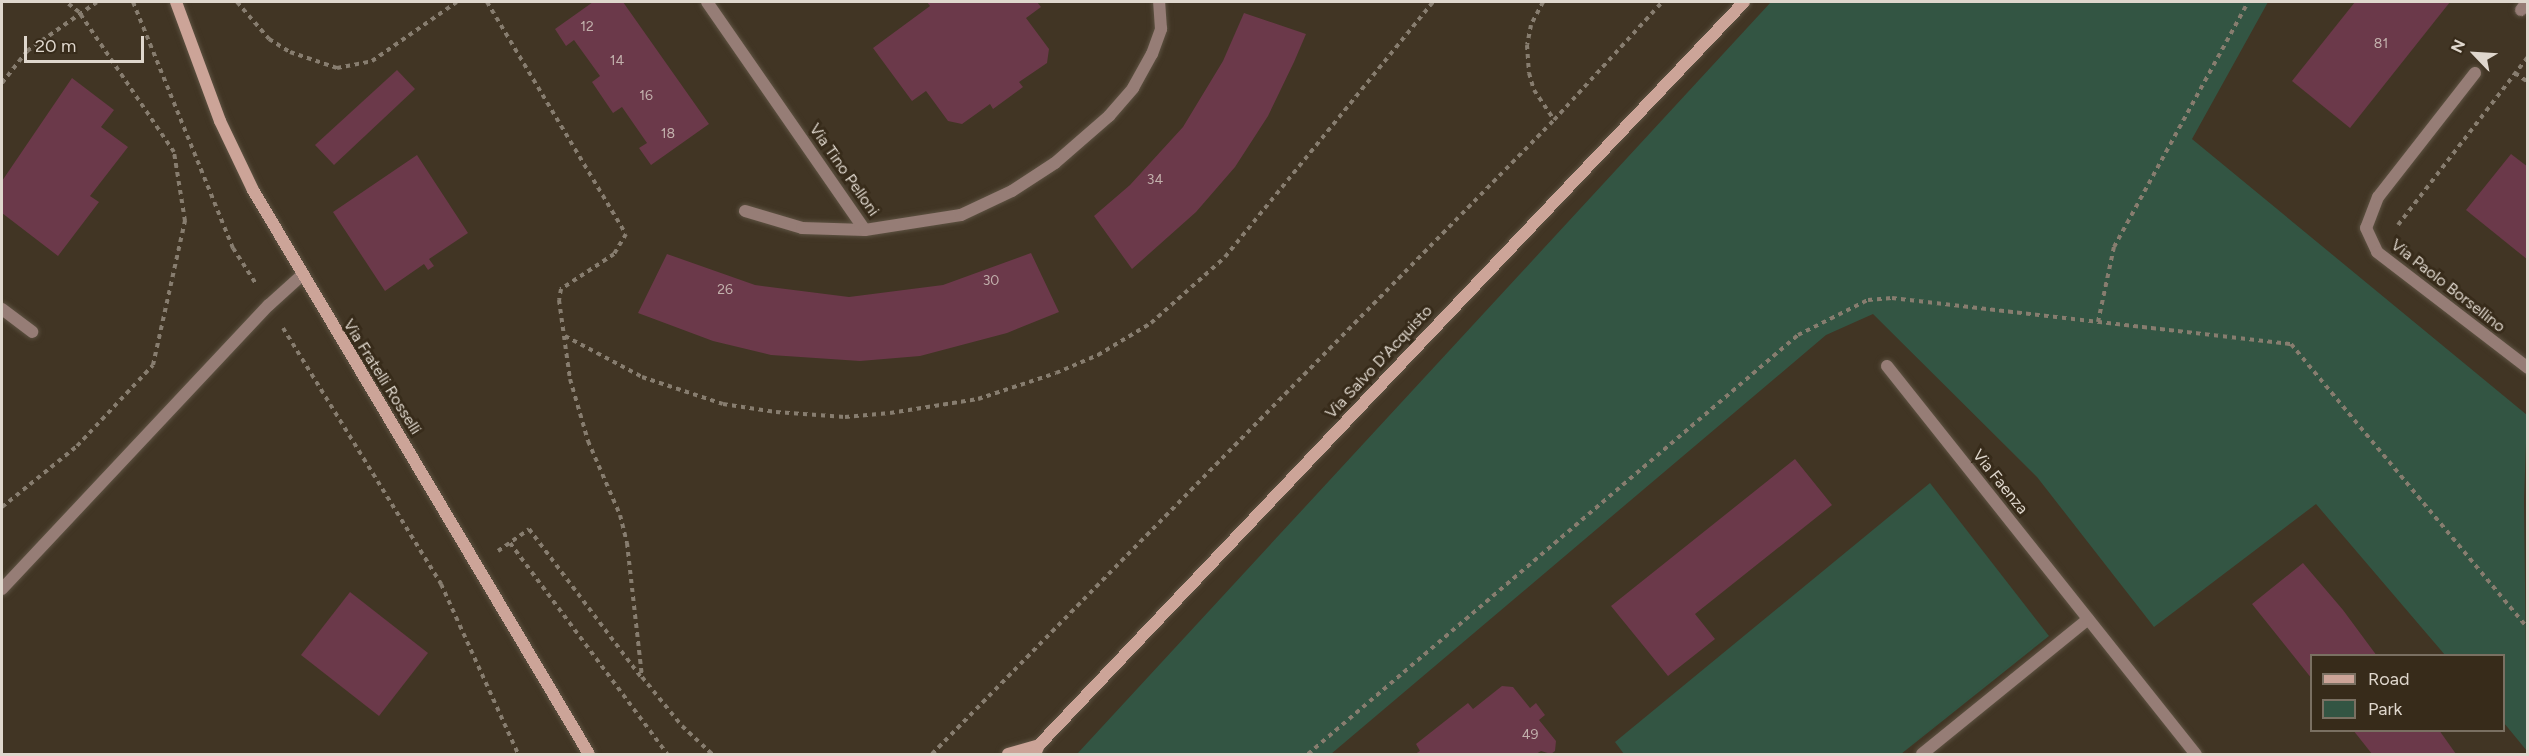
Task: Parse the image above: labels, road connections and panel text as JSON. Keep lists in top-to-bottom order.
{
  "streets": {
    "street": [
      "Via Tino Pelloni",
      "Via Paolo Borsellino",
      "Via Salvo D'Acquisto",
      "Via Fratelli Rosselli",
      "Via Faenza"
    ]
  },
  "house_numbers": [
    "12",
    "81",
    "14",
    "16",
    "18",
    "34",
    "30",
    "26",
    "49"
  ],
  "legend": ["Road", "Park"],
  "scale_bar": "20 m",
  "north": "top left"
}
